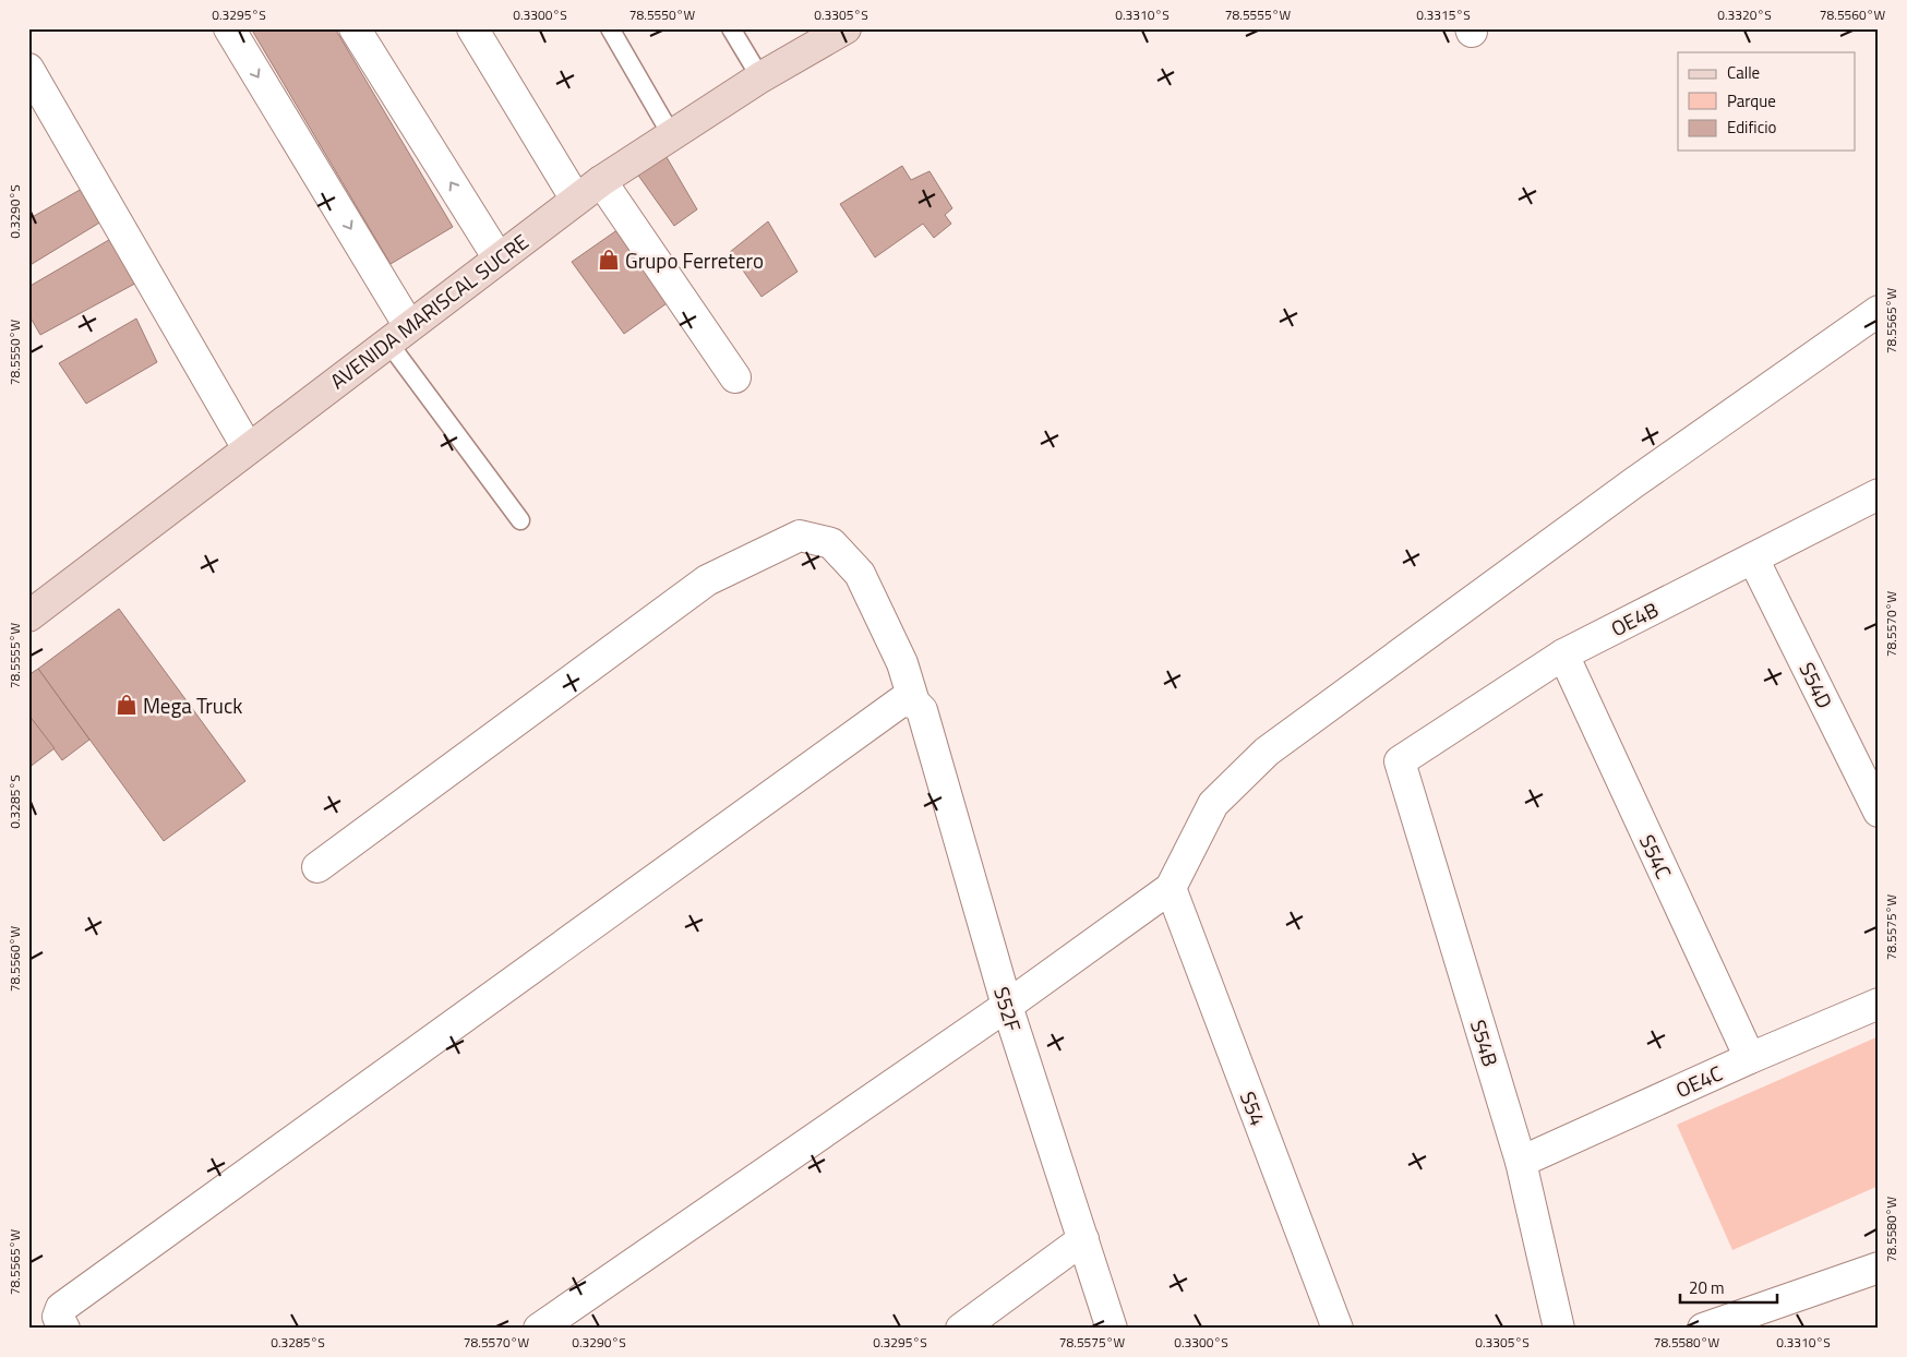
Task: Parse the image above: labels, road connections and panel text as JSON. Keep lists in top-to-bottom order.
{
  "streets": {
    "main road": ["AVENIDA MARISCAL SUCRE"],
    "street": [
      "OE4B",
      "S54D",
      "S54C",
      "S52F",
      "S54B",
      "OE4C",
      "S54"
    ]
  },
  "crossings": [
    ["OE4B", "S54D"],
    ["OE4B", "S54C"],
    ["OE4B", "S54B"],
    ["S54C", "OE4C"],
    ["S54B", "OE4C"]
  ],
  "places": {
    "shop": ["Grupo Ferretero", "Mega Truck"]
  },
  "legend": ["Calle", "Parque", "Edificio"],
  "scale_bar": "20 m",
  "coordinates": [
    "0.3295°S",
    "0.3300°S",
    "78.5550°W",
    "0.3305°S",
    "0.3310°S",
    "78.5555°W",
    "0.3315°S",
    "0.3320°S",
    "78.5560°W",
    "0.3290°S",
    "78.5565°W",
    "78.5570°W",
    "0.3285°S",
    "78.5575°W",
    "78.5580°W"
  ]
}
